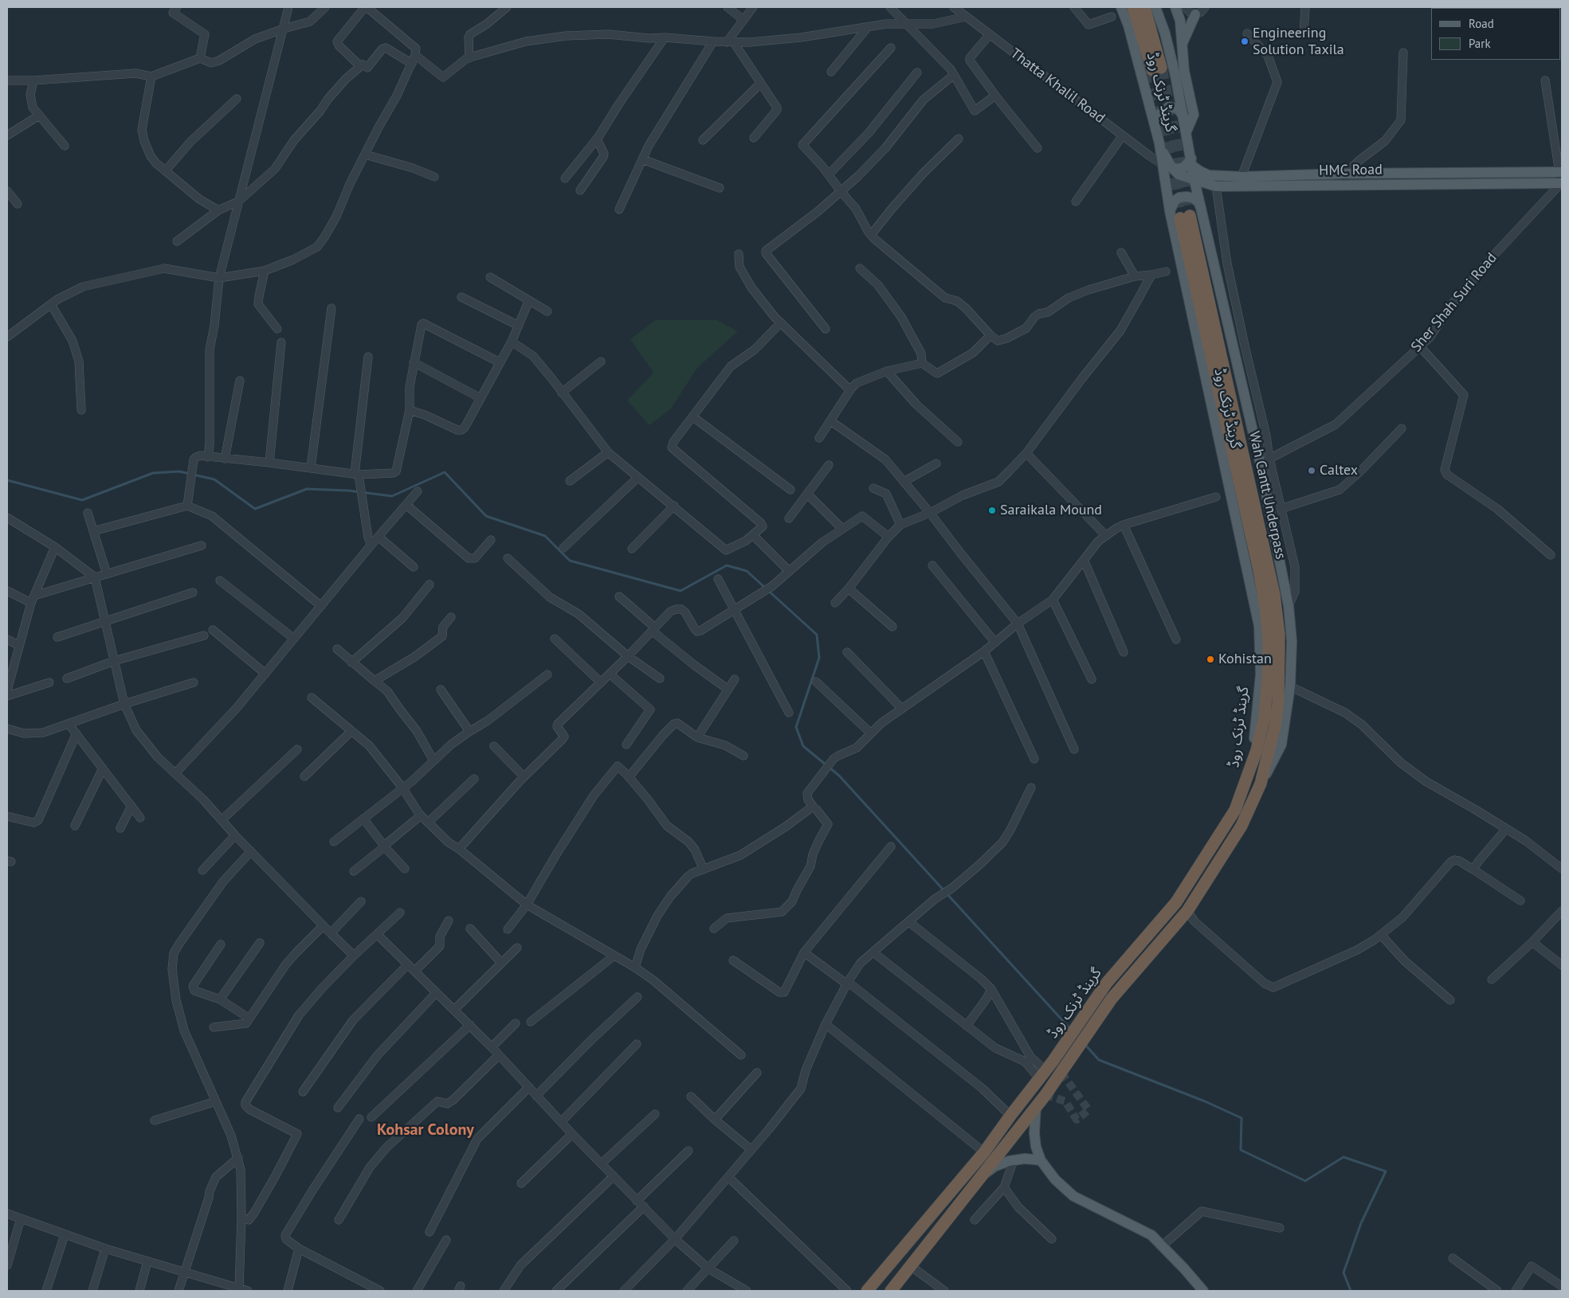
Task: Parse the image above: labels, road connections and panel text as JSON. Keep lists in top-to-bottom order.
{
  "streets": {
    "highway": ["گرینڈ ٹرنک روڈ", "Wah Cantt Underpass"],
    "main road": ["HMC Road"],
    "street": ["Thatta Khalil Road", "Sher Shah Suri Road"]
  },
  "crossings": [
    ["Thatta Khalil Road", "گرینڈ ٹرنک روڈ"],
    ["Thatta Khalil Road", "HMC Road"],
    ["گرینڈ ٹرنک روڈ", "HMC Road"],
    ["گرینڈ ٹرنک روڈ", "Sher Shah Suri Road"],
    ["گرینڈ ٹرنک روڈ", "Wah Cantt Underpass"],
    ["HMC Road", "Sher Shah Suri Road"]
  ],
  "districts": ["Kohsar Colony"],
  "places": [
    "Engineering Solution Taxila",
    "Caltex",
    "Saraikala Mound",
    "Kohistan"
  ],
  "legend": ["Road", "Park"]
}
